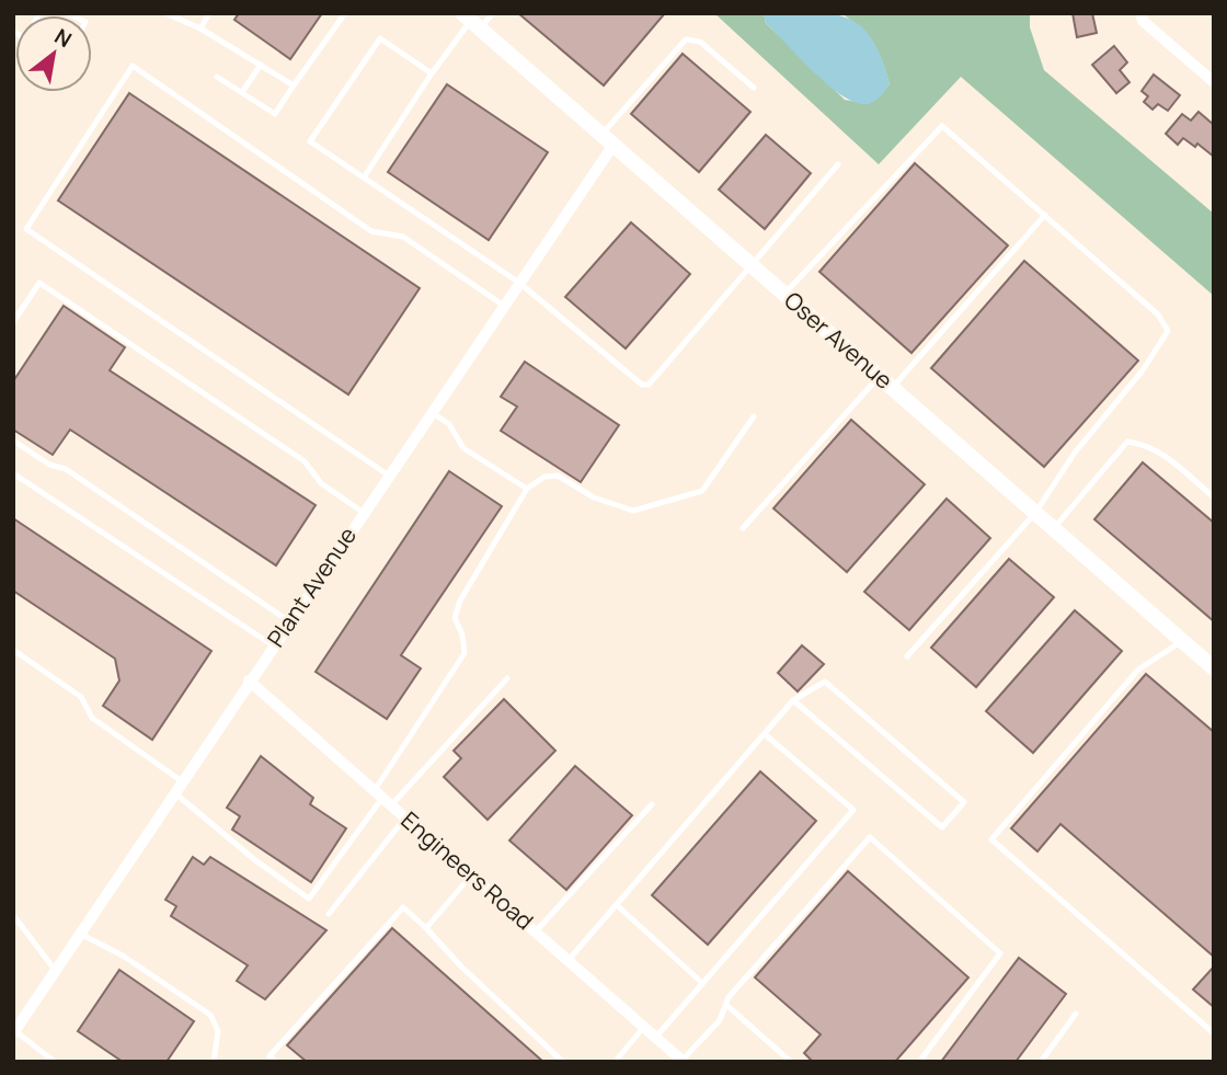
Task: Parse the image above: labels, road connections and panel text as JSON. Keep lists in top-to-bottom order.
{
  "streets": {
    "street": ["Oser Avenue", "Plant Avenue", "Engineers Road"]
  },
  "crossings": [
    ["Oser Avenue", "Plant Avenue"],
    ["Plant Avenue", "Engineers Road"]
  ],
  "north": "top right"
}
